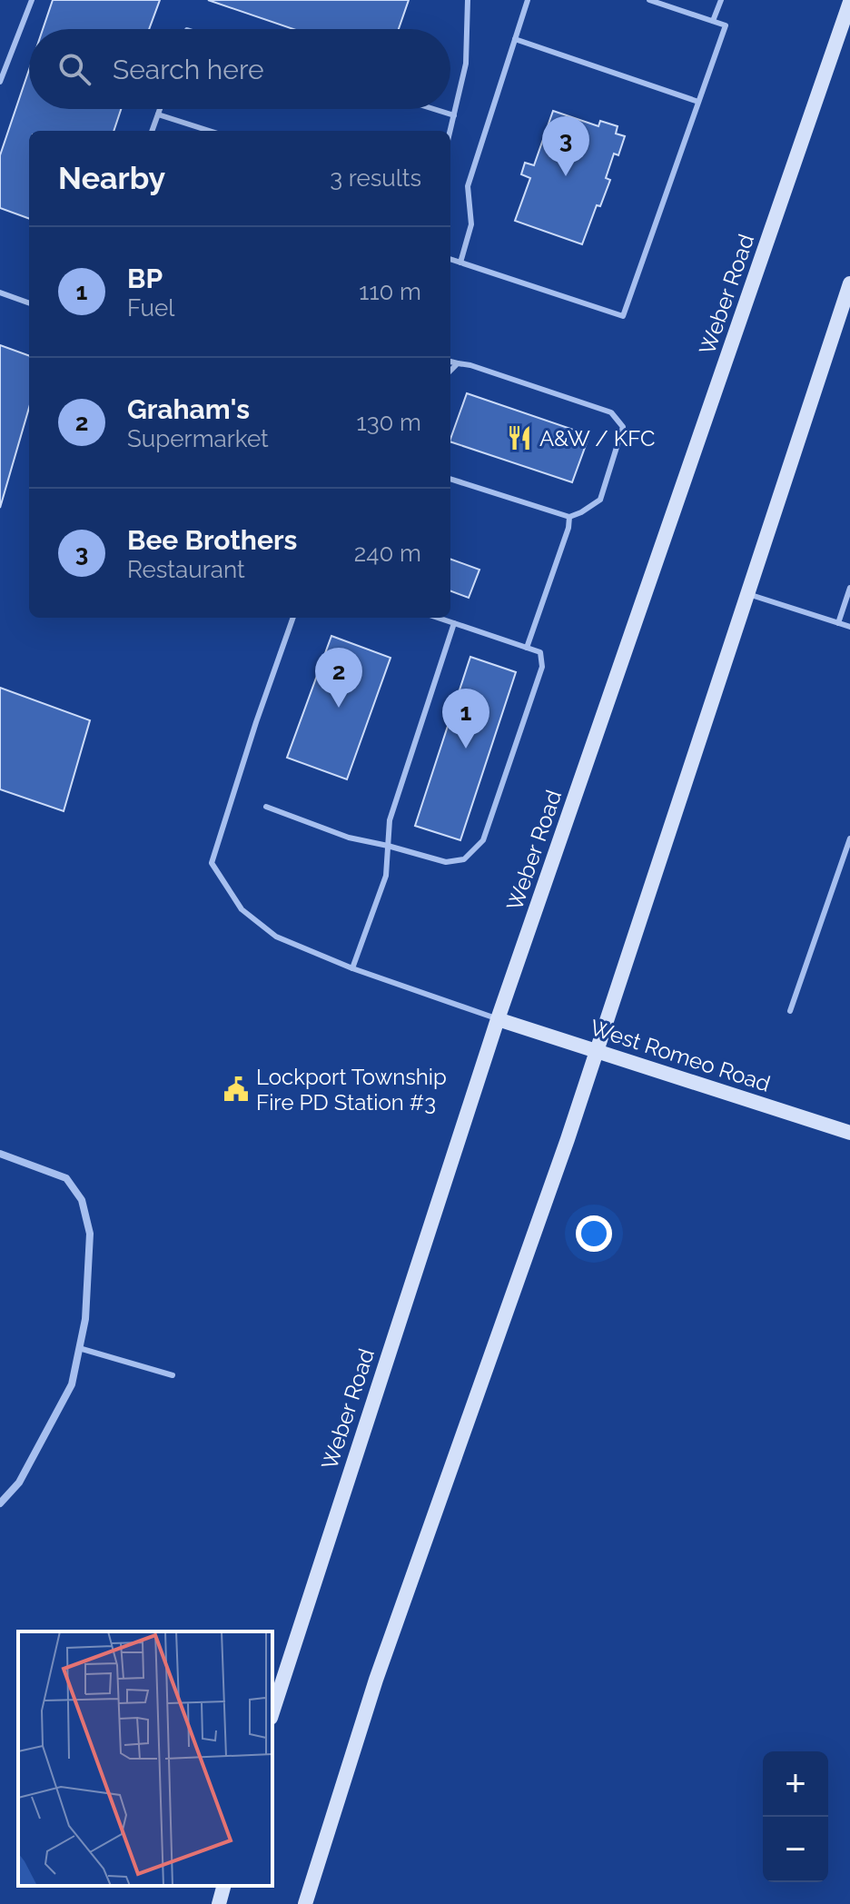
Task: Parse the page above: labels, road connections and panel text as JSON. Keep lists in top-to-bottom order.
{
  "streets": {
    "main road": ["Weber Road", "West Romeo Road"]
  },
  "crossings": [
    ["Weber Road", "West Romeo Road"]
  ],
  "places": {
    "restaurant": ["A&W / KFC"],
    "public building": ["Lockport Township Fire PD Station #3"]
  },
  "page": {
    "search": "Search here",
    "pins": ["3", "2", "1"],
    "heading": ["Nearby", "3 results"],
    "list": [
      {
        "mark": "1",
        "name": "BP",
        "note": "Fuel",
        "value": "110 m"
      },
      {
        "mark": "2",
        "name": "Graham's",
        "note": "Supermarket",
        "value": "130 m"
      },
      {
        "mark": "3",
        "name": "Bee Brothers",
        "note": "Restaurant",
        "value": "240 m"
      }
    ],
    "map_buttons": ["+", "−"]
  }
}
